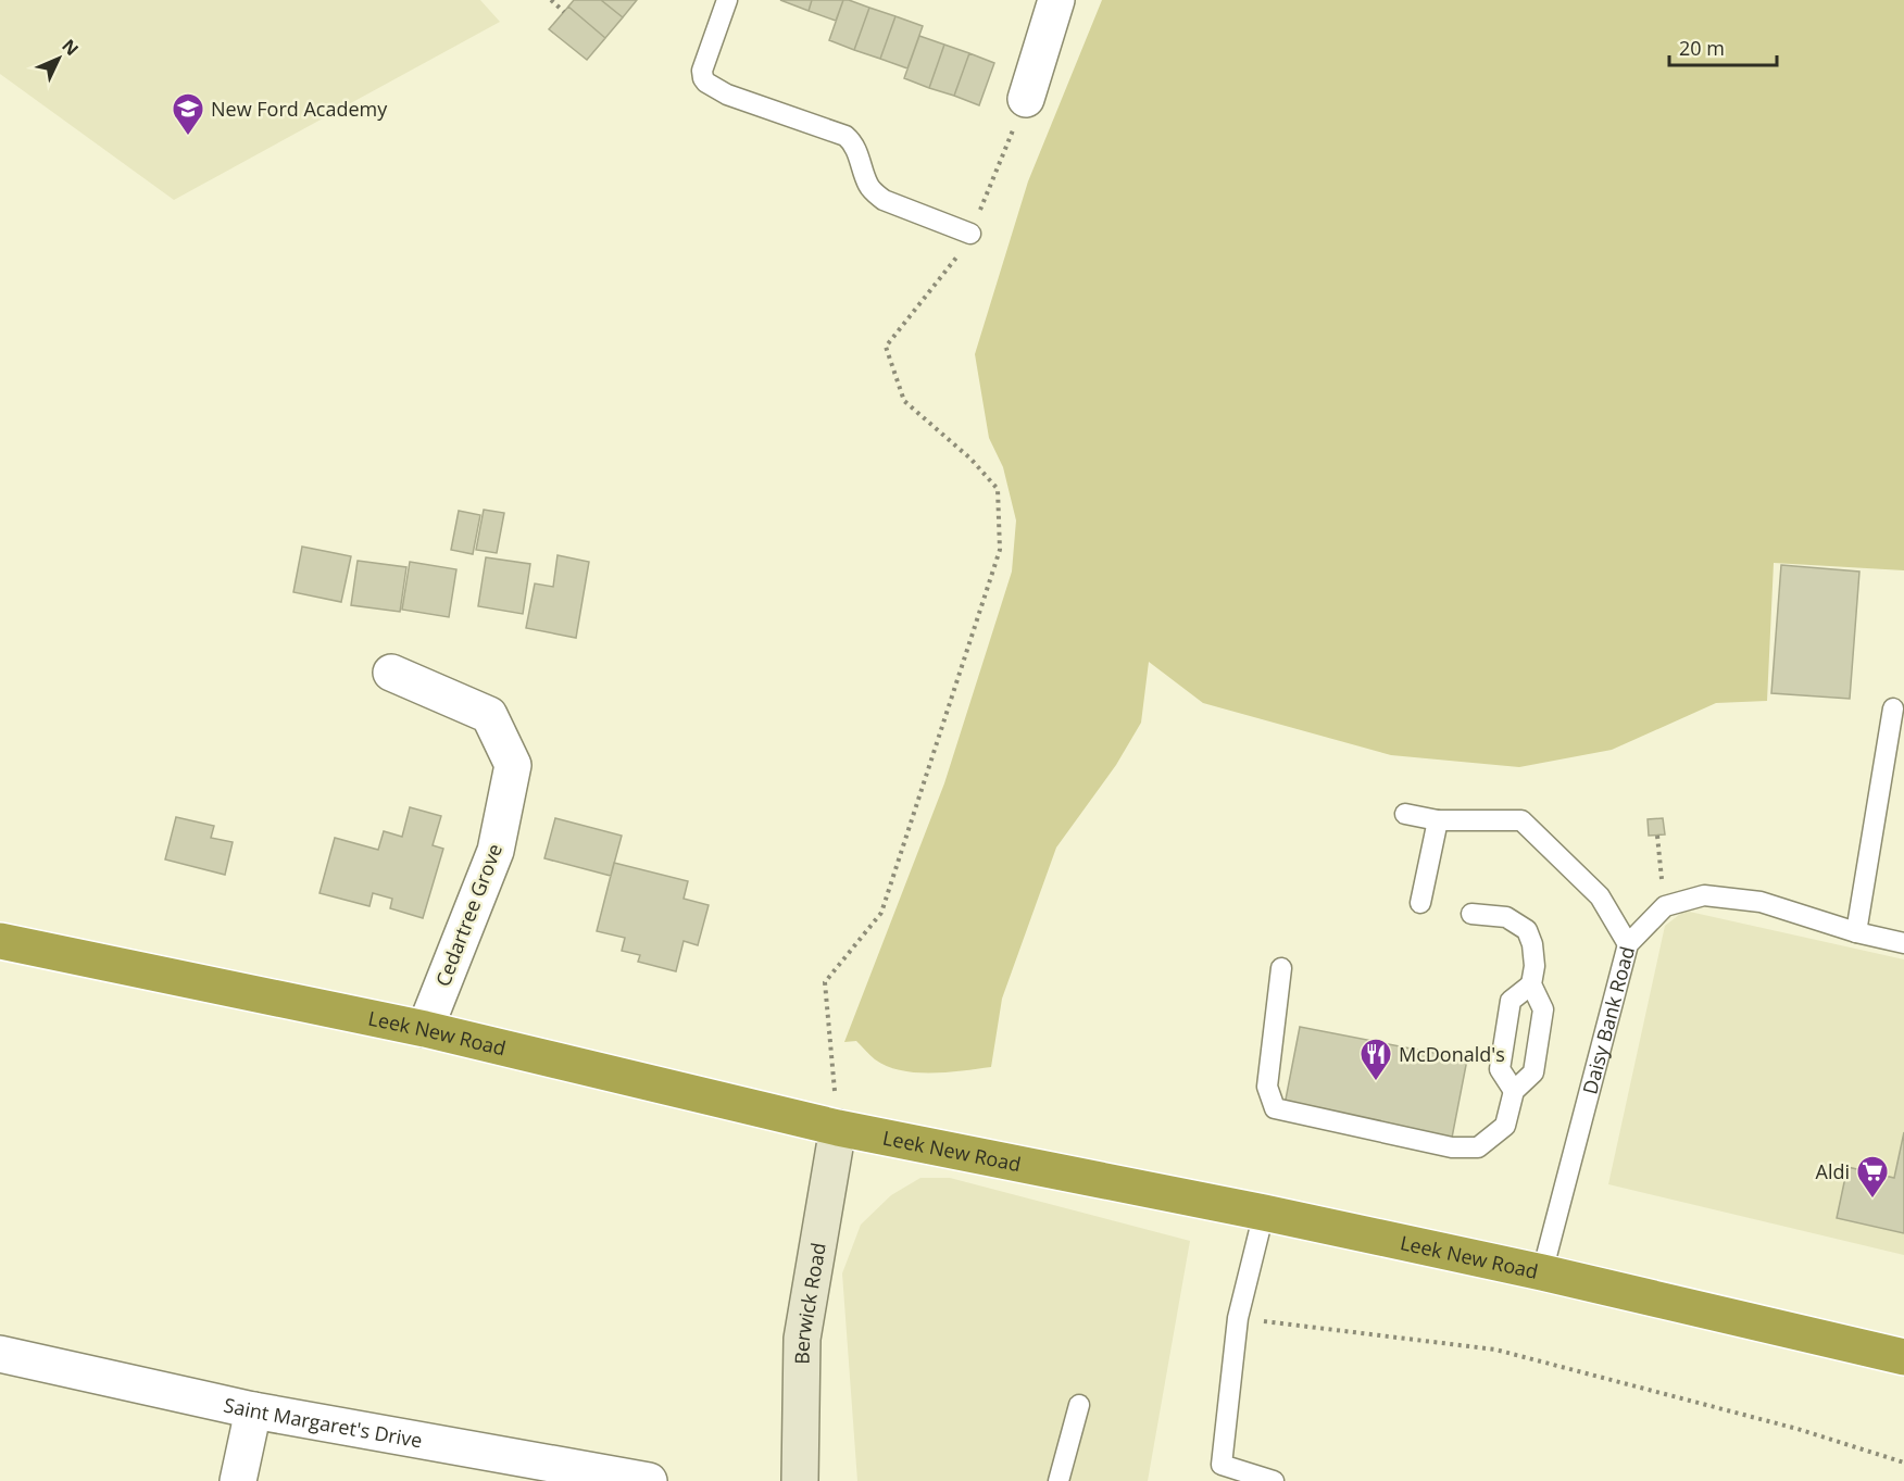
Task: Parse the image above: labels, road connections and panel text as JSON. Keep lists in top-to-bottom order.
{
  "streets": {
    "highway": ["Leek New Road"],
    "street": ["Cedartree Grove", "Berwick Road", "Saint Margaret's Drive"],
    "lane": ["Daisy Bank Road"]
  },
  "crossings": [
    ["Cedartree Grove", "Leek New Road"],
    ["Daisy Bank Road", "Leek New Road"],
    ["Leek New Road", "Berwick Road"]
  ],
  "places": {
    "school or university": ["New Ford Academy"],
    "restaurant": ["McDonald's"],
    "supermarket": ["Aldi"]
  },
  "scale_bar": "20 m",
  "north": "top right"
}
